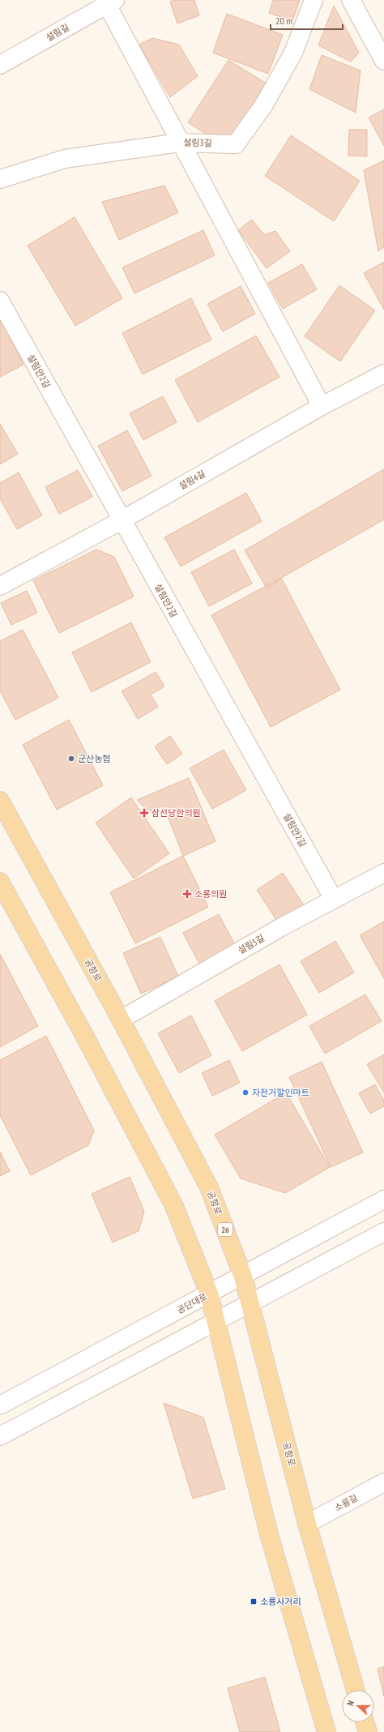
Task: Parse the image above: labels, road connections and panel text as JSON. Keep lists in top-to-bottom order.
{
  "streets": {
    "main road": ["공항로", "26"],
    "street": [
      "설림길",
      "설림3길",
      "설림안2길",
      "설림4길",
      "설림5길",
      "공단대로",
      "소룡길"
    ]
  },
  "crossings": [
    ["설림안2길", "설림4길"],
    ["설림안2길", "설림5길"],
    ["설림5길", "공항로"],
    ["공항로", "공단대로"],
    ["공항로", "소룡길"]
  ],
  "places": {
    "other": ["군산농협", "자전거할인마트"],
    "health": ["삼선당한의원", "소룡의원"],
    "transit": ["소룡사거리"]
  },
  "scale_bar": "20 m",
  "north": "left"
}
